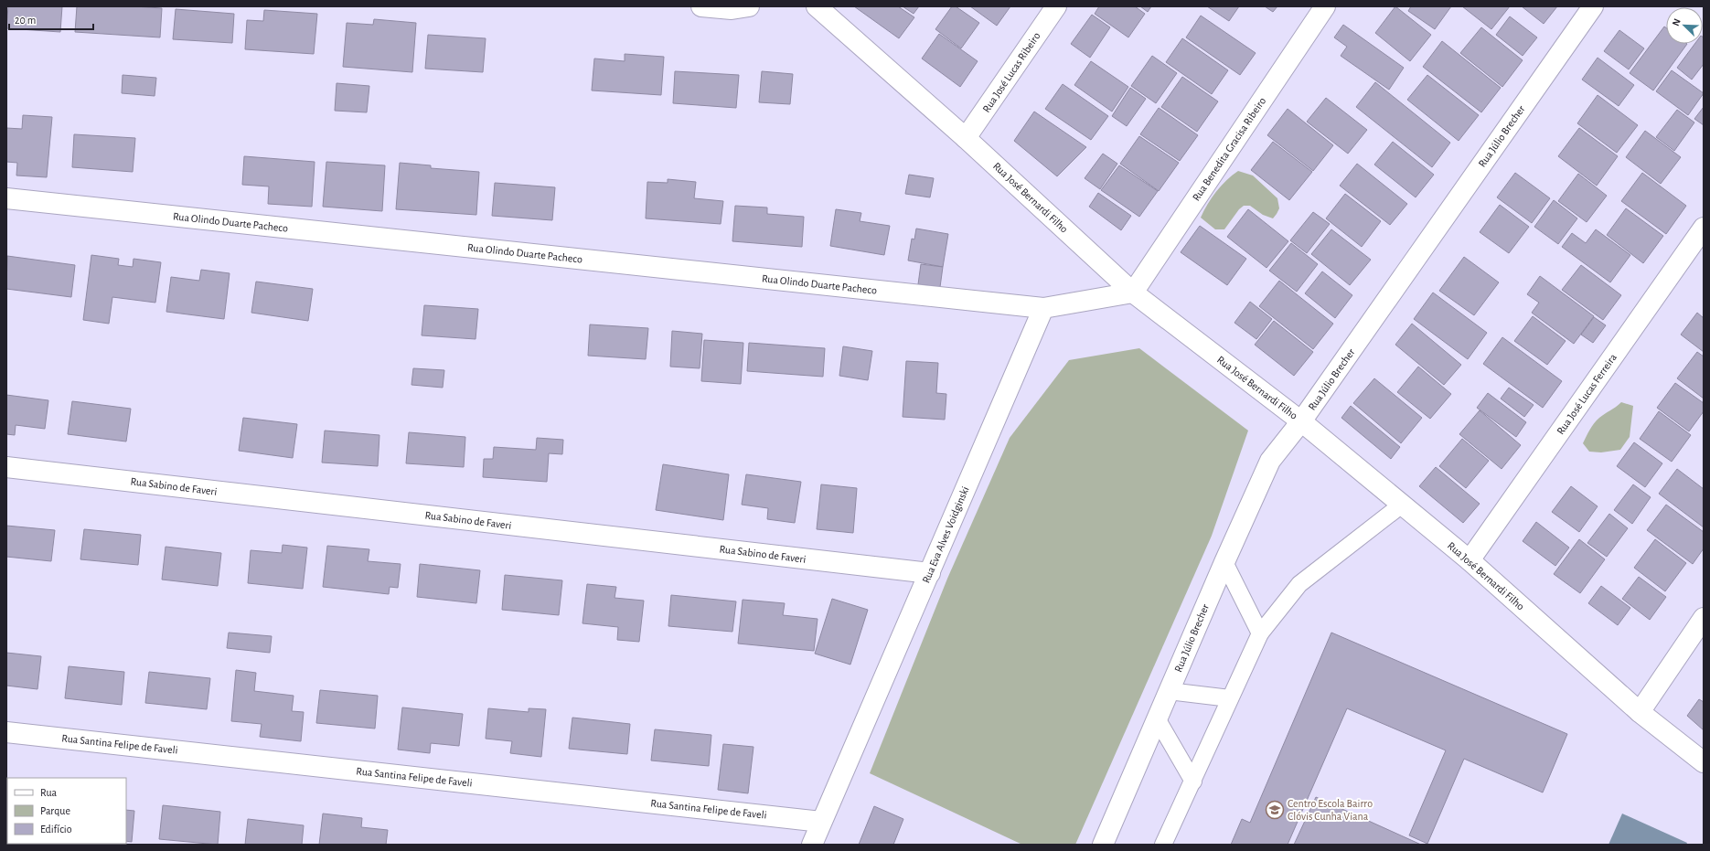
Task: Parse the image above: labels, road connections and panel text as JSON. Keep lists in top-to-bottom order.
{
  "streets": {
    "street": [
      "Rua José Lucas Ribeiro",
      "Rua Júlio Brecher",
      "Rua Benedita Gracisa Ribeiro",
      "Rua José Bernardi Filho",
      "Rua Olindo Duarte Pacheco",
      "Rua José Lucas Ferreira",
      "Rua Sabino de Faveri",
      "Rua Eva Alves Voidginski",
      "Rua Santina Felipe de Faveli"
    ]
  },
  "crossings": [
    ["Rua José Lucas Ribeiro", "Rua José Bernardi Filho"],
    ["Rua Júlio Brecher", "Rua José Bernardi Filho"],
    ["Rua Benedita Gracisa Ribeiro", "Rua José Bernardi Filho"],
    ["Rua José Bernardi Filho", "Rua José Lucas Ferreira"],
    ["Rua Olindo Duarte Pacheco", "Rua Eva Alves Voidginski"],
    ["Rua Sabino de Faveri", "Rua Eva Alves Voidginski"],
    ["Rua Eva Alves Voidginski", "Rua Santina Felipe de Faveli"]
  ],
  "places": {
    "school or university": ["Centro Escola Bairro Clóvis Cunha Viana"]
  },
  "legend": ["Rua", "Parque", "Edifício"],
  "scale_bar": "20 m",
  "north": "top left"
}
